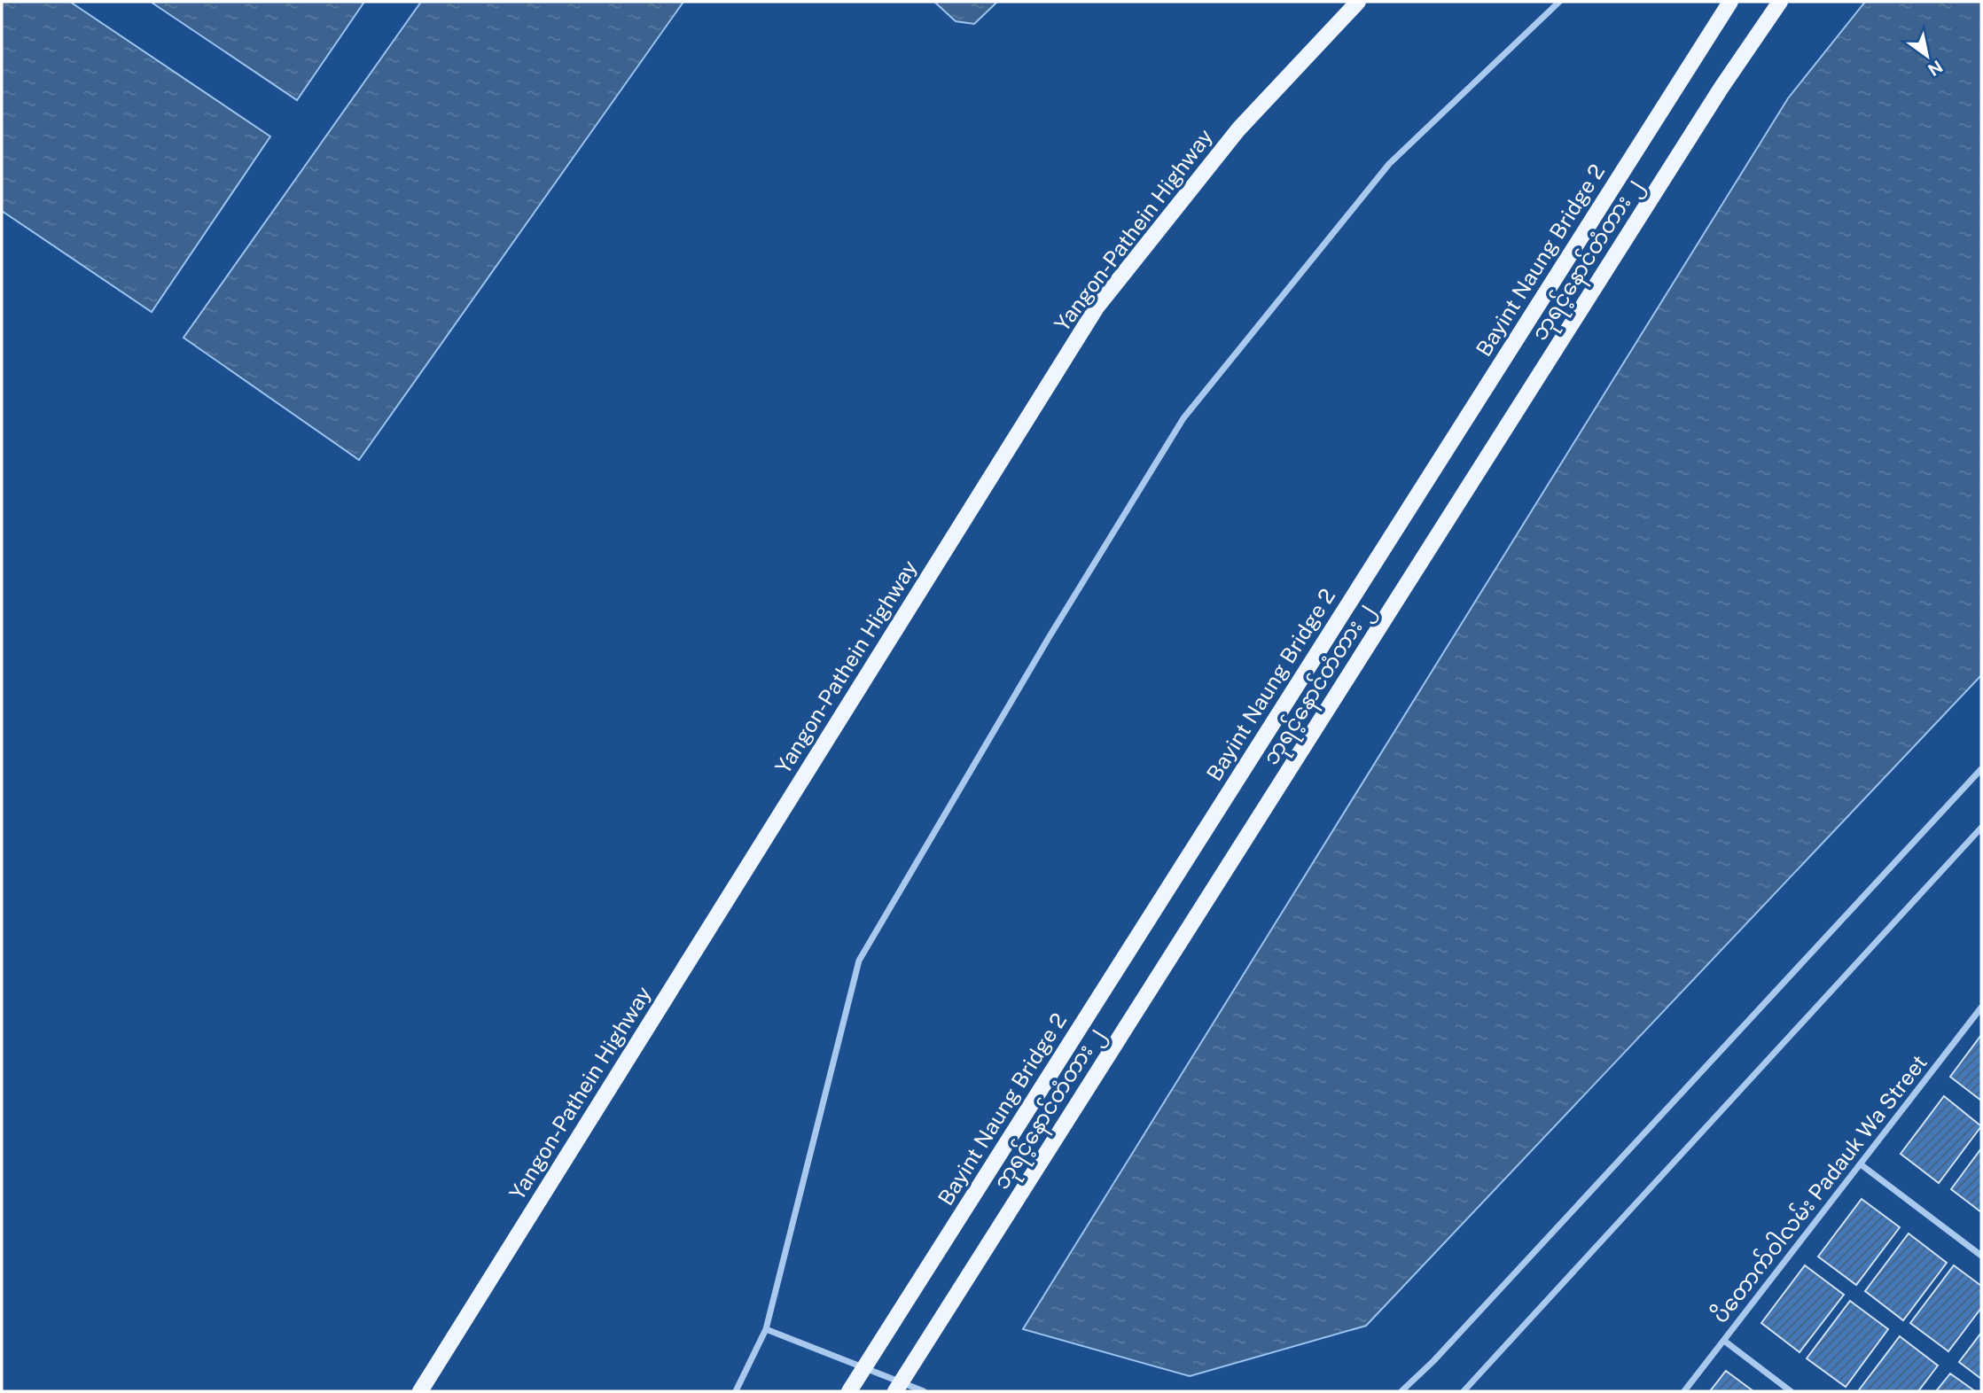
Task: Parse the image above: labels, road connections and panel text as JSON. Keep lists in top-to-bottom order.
{
  "streets": {
    "main road": ["Yangon-Pathein Highway", "ဘုရင့်နောင်တံတား ၂", "Bayint Naung Bridge 2"],
    "street": ["ပိတောက်ဝါလမ်း Padauk Wa Street"]
  },
  "north": "bottom right"
}
